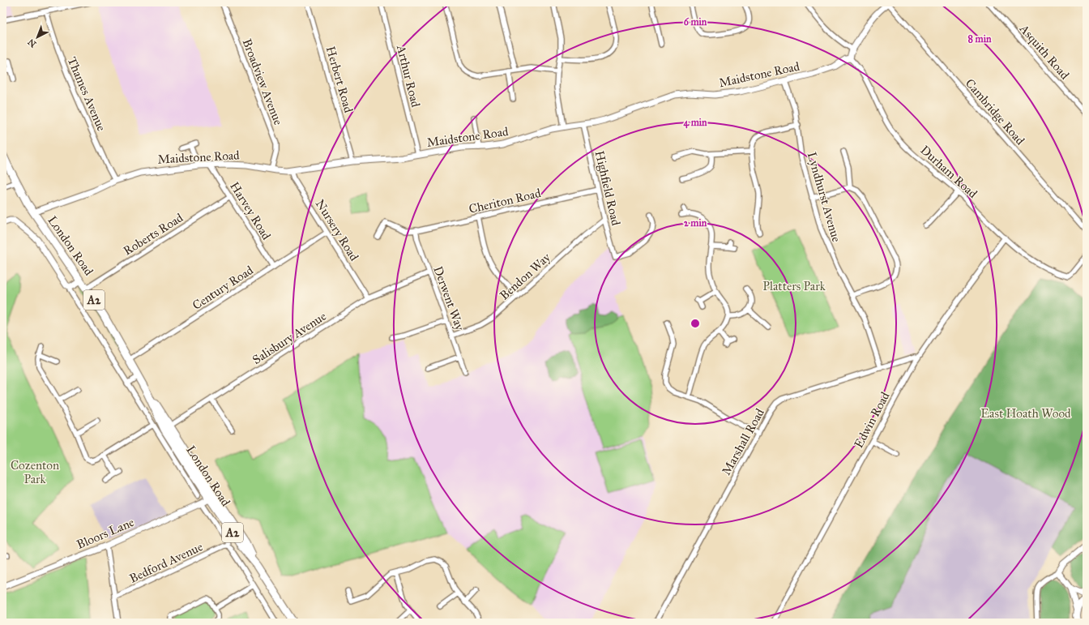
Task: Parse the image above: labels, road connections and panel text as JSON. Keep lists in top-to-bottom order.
{
  "streets": {
    "main road": ["London Road", "A2"],
    "street": [
      "Asquith Road",
      "Maidstone Road",
      "Arthur Road",
      "Herbert Road",
      "Broadview Avenue",
      "Thames Avenue",
      "Cambridge Road",
      "Durham Road",
      "Highfield Road",
      "Lyndhurst Avenue",
      "Cheriton Road",
      "Harvey Road",
      "Nursery Road",
      "Roberts Road",
      "Bendon Way",
      "Century Road",
      "Derwent Way",
      "Salisbury Avenue",
      "Edwin Road",
      "Marshall Road",
      "Bloors Lane",
      "Bedford Avenue"
    ]
  },
  "crossings": [
    ["Maidstone Road", "Arthur Road"],
    ["Maidstone Road", "Herbert Road"],
    ["Maidstone Road", "Broadview Avenue"],
    ["Maidstone Road", "Thames Avenue"],
    ["Maidstone Road", "Durham Road"],
    ["Maidstone Road", "Highfield Road"],
    ["Maidstone Road", "Lyndhurst Avenue"],
    ["Maidstone Road", "Harvey Road"],
    ["Maidstone Road", "Nursery Road"],
    ["Maidstone Road", "London Road"],
    ["Maidstone Road", "A2"],
    ["Durham Road", "Edwin Road"],
    ["Highfield Road", "Cheriton Road"],
    ["Highfield Road", "Bendon Way"],
    ["Lyndhurst Avenue", "Marshall Road"],
    ["Cheriton Road", "Derwent Way"],
    ["Harvey Road", "Roberts Road"],
    ["Harvey Road", "Century Road"],
    ["Nursery Road", "Century Road"],
    ["Nursery Road", "Salisbury Avenue"],
    ["Roberts Road", "London Road"],
    ["London Road", "Century Road"],
    ["London Road", "A2"],
    ["London Road", "Salisbury Avenue"],
    ["London Road", "Bloors Lane"],
    ["Bendon Way", "Derwent Way"],
    ["Derwent Way", "Salisbury Avenue"],
    ["Edwin Road", "Marshall Road"]
  ],
  "parks": ["Platters Park", "East Hoath Wood", "Cozenton Park"],
  "north": "bottom left",
  "rings": [
    "6 min",
    "8 min",
    "4 min",
    "2 min"
  ]
}
